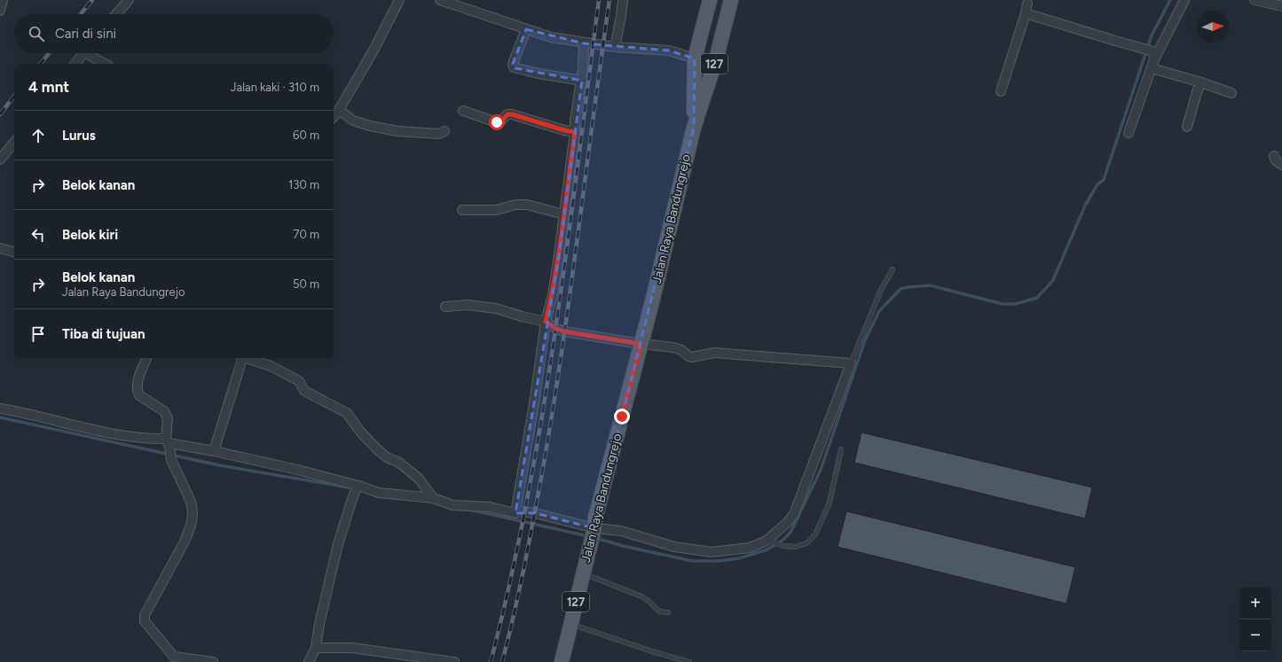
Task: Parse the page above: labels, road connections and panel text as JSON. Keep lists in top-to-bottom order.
{
  "streets": {
    "main road": ["127", "Jalan Raya Bandungrejo"]
  },
  "north": "right",
  "page": {
    "search": "Cari di sini",
    "heading": ["4 mnt", "Jalan kaki · 310 m"],
    "list": [
      ["Lurus", "60 m"],
      ["Belok kanan", "130 m"],
      ["Belok kiri", "70 m"],
      ["Belok kanan", "Jalan Raya Bandungrejo", "50 m"],
      "Tiba di tujuan"
    ],
    "map_buttons": ["+", "−"]
  }
}
